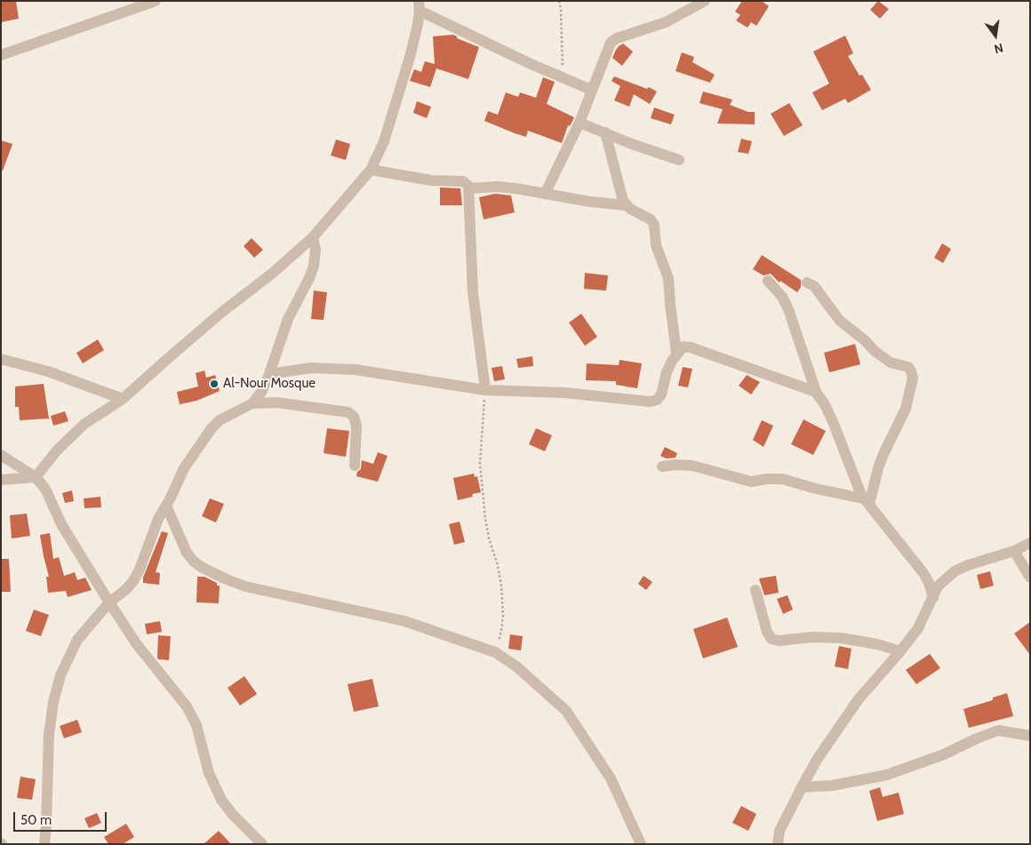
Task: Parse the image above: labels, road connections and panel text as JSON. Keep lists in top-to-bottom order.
{
  "places": ["Al-Nour Mosque"],
  "scale_bar": "50 m",
  "north": "bottom"
}
